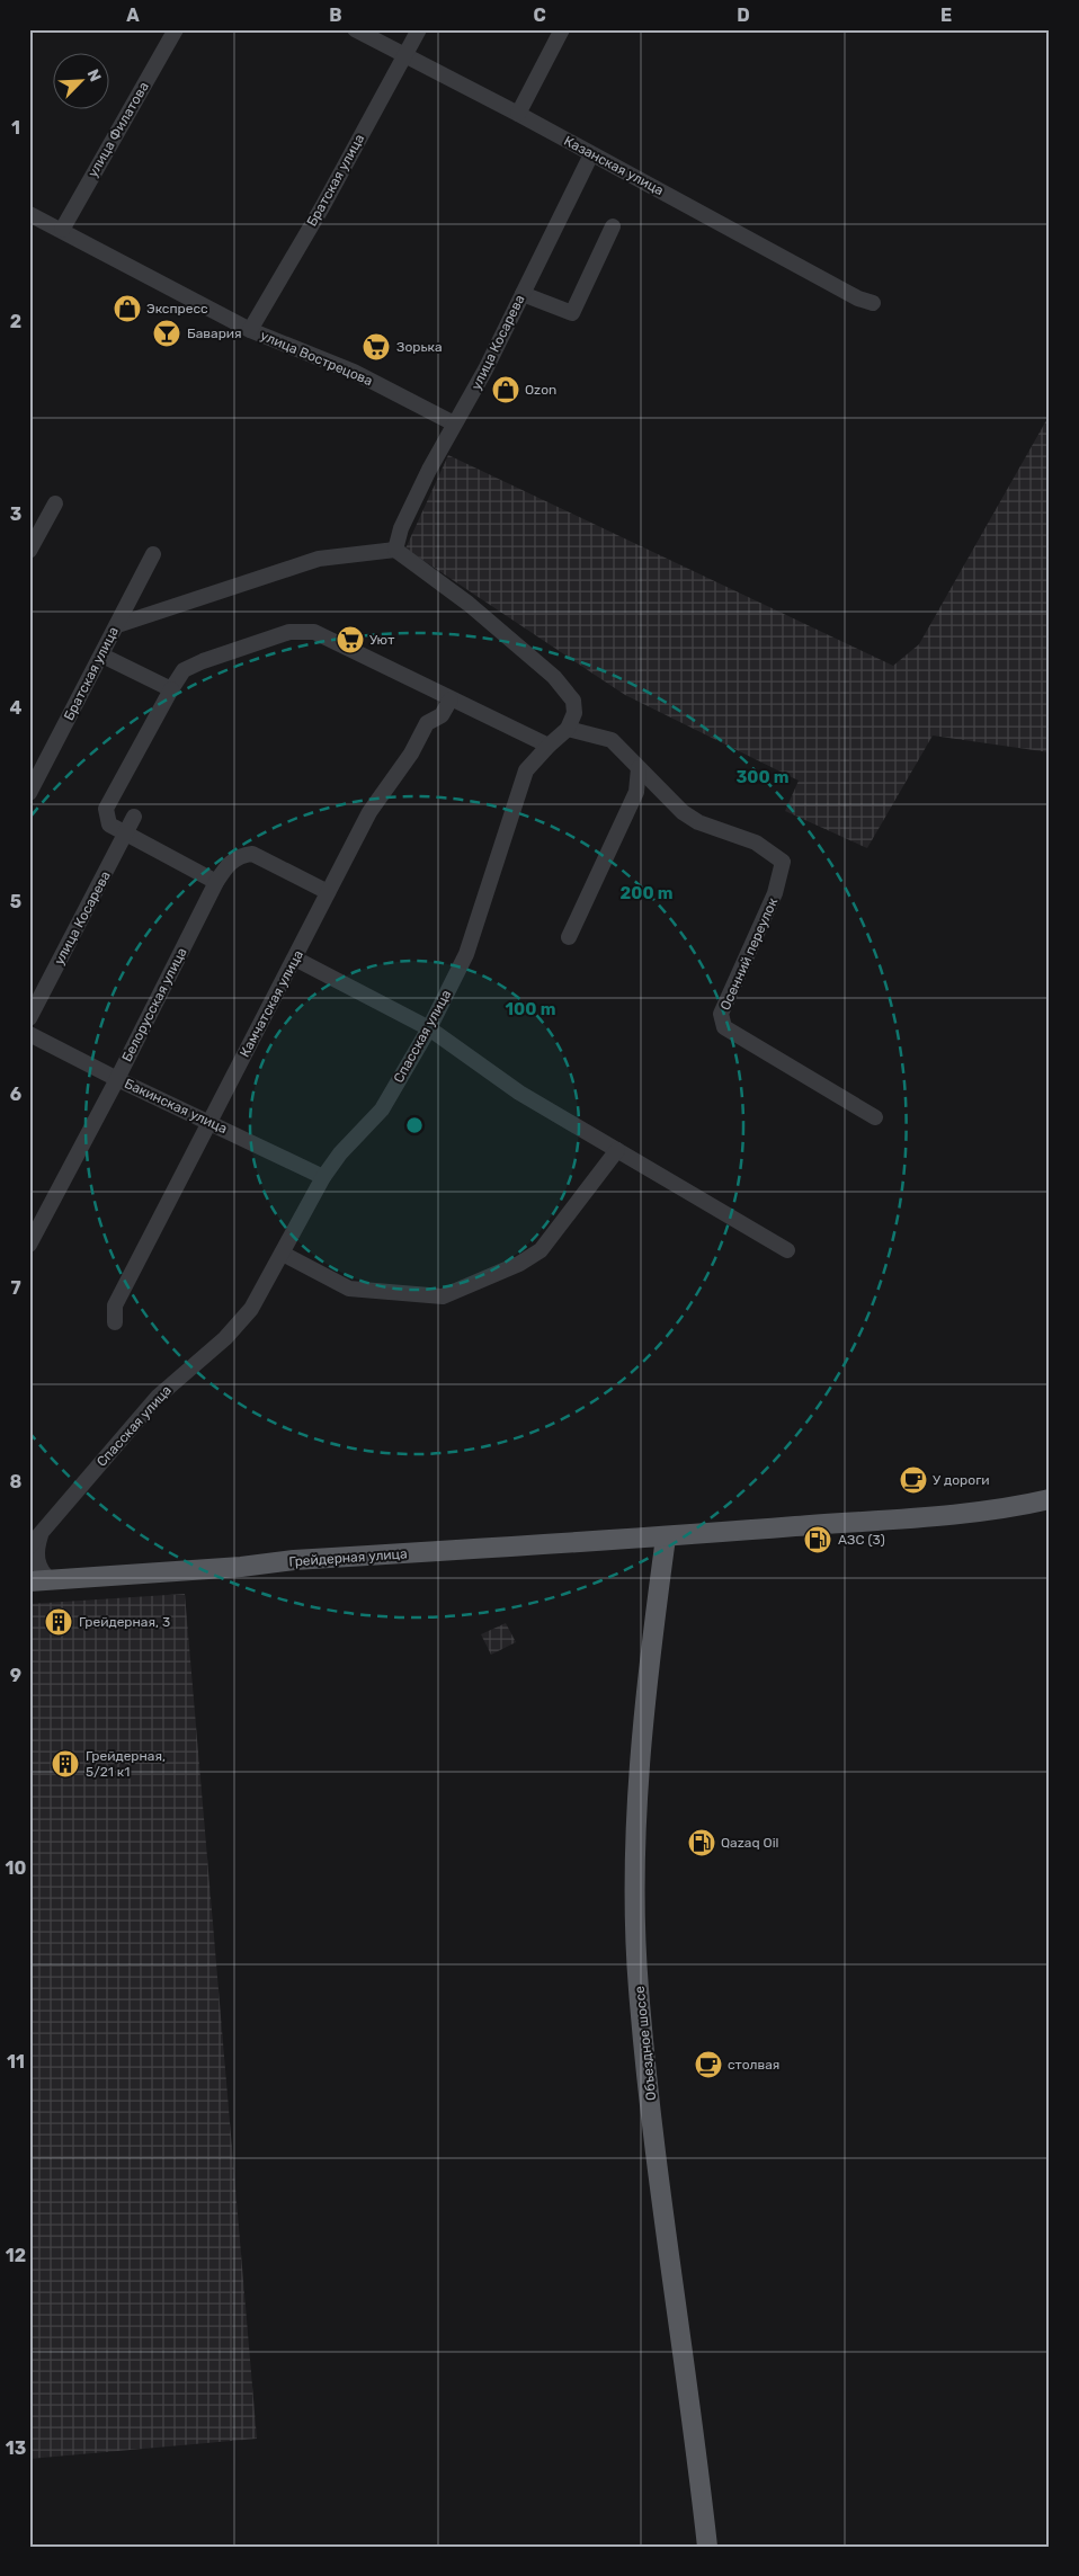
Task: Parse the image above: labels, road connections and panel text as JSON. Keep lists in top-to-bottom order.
{
  "streets": {
    "main road": ["Грейдерная улица", "Объездное шоссе"],
    "street": [
      "улица Филатова",
      "Казанская улица",
      "Братская улица",
      "улица Косарева",
      "улица Вострецова",
      "Осенний переулок",
      "Камчатская улица",
      "Белорусская улица",
      "Спасская улица",
      "Бакинская улица"
    ]
  },
  "crossings": [
    ["улица Филатова", "улица Вострецова"],
    ["Казанская улица", "Братская улица"],
    ["Казанская улица", "улица Косарева"],
    ["Братская улица", "улица Вострецова"],
    ["улица Косарева", "улица Вострецова"],
    ["Осенний переулок", "Спасская улица"],
    ["Камчатская улица", "Белорусская улица"],
    ["Камчатская улица", "Бакинская улица"],
    ["Белорусская улица", "Бакинская улица"],
    ["Спасская улица", "Бакинская улица"],
    ["Грейдерная улица", "Объездное шоссе"]
  ],
  "places": {
    "shop": ["Экспресс", "Ozon"],
    "bar": ["Бавария"],
    "supermarket": ["Зорька", "Уют"],
    "cafe": ["У дороги", "столвая"],
    "fuel station": ["АЗС (3)", "Qazaq Oil"],
    "building": ["Грейдерная, 3", "Грейдерная, 5/21 к1"]
  },
  "north": "top right",
  "grid": {
    "columns": [
      "A",
      "B",
      "C",
      "D",
      "E"
    ],
    "rows": [
      "1",
      "2",
      "3",
      "4",
      "5",
      "6",
      "7",
      "8",
      "9",
      "10",
      "11",
      "12",
      "13"
    ]
  },
  "rings": ["300 m", "200 m", "100 m"]
}
